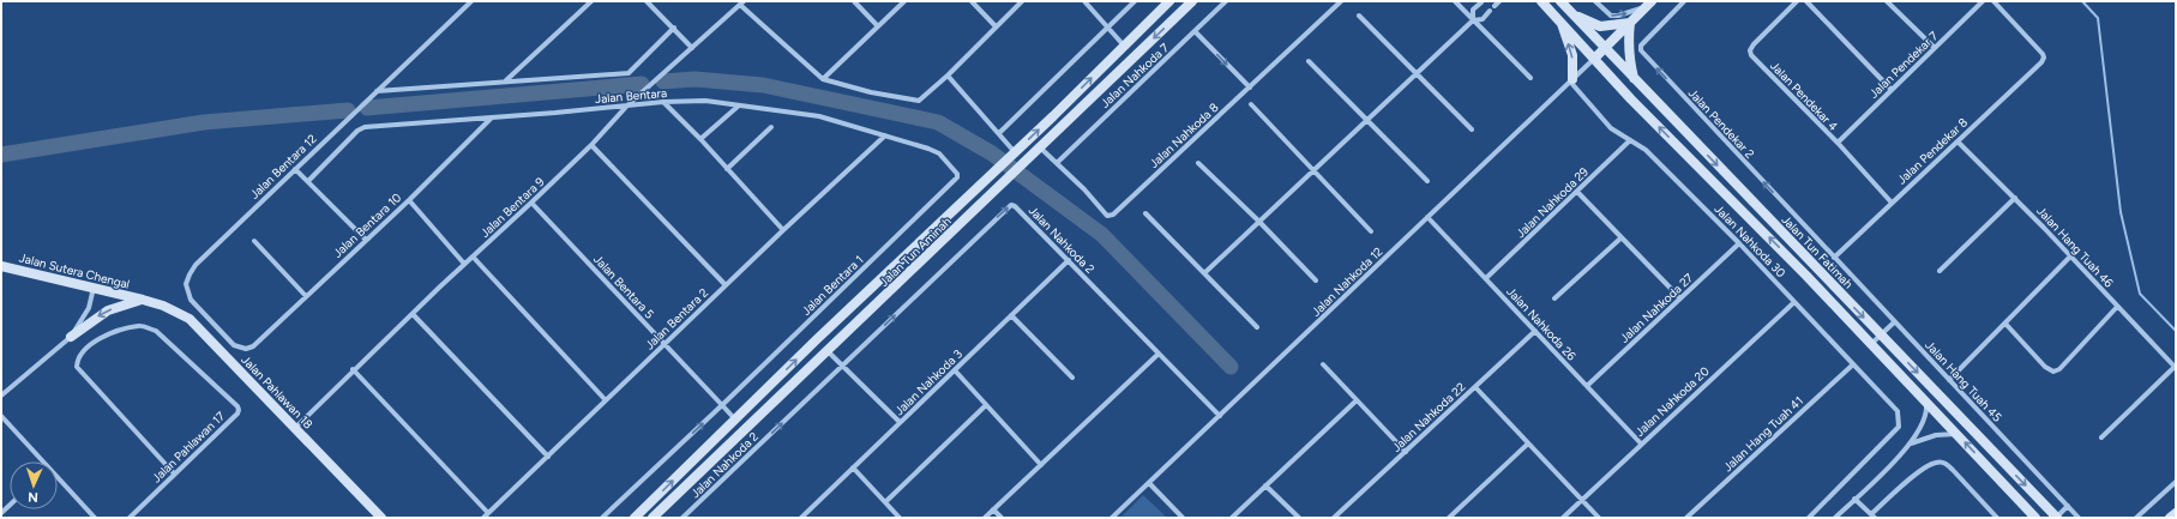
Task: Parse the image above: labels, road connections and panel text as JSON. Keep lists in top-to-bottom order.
{
  "streets": {
    "main road": [
      "Jalan Tun Aminah",
      "Jalan Tun Fatimah",
      "Jalan Sutera Chengal",
      "Jalan Pahlawan 18"
    ],
    "street": [
      "Jalan Pendekar 7",
      "Jalan Nahkoda 7",
      "Jalan Bentara",
      "Jalan Pendekar 4",
      "Jalan Pendekar 2",
      "Jalan Nahkoda 8",
      "Jalan Pendekar 8",
      "Jalan Bentara 12",
      "Jalan Nahkoda 29",
      "Jalan Bentara 9",
      "Jalan Bentara 10",
      "Jalan Nahkoda 2",
      "Jalan Nahkoda 30",
      "Jalan Hang Tuah 46",
      "Jalan Nahkoda 12",
      "Jalan Bentara 1",
      "Jalan Bentara 5",
      "Jalan Nahkoda 27",
      "Jalan Bentara 2",
      "Jalan Nahkoda 26",
      "Jalan Hang Tuah 45",
      "Jalan Nahkoda 3",
      "Jalan Nahkoda 20",
      "Jalan Nahkoda 22",
      "Jalan Hang Tuah 41",
      "Jalan Pahlawan 17"
    ]
  },
  "crossings": [
    ["Jalan Pendekar 7", "Jalan Pendekar 4"],
    ["Jalan Nahkoda 7", "Jalan Nahkoda 8"],
    ["Jalan Bentara", "Jalan Bentara 12"],
    ["Jalan Bentara", "Jalan Bentara 9"],
    ["Jalan Bentara", "Jalan Bentara 10"],
    ["Jalan Bentara", "Jalan Bentara 1"],
    ["Jalan Bentara", "Jalan Bentara 2"],
    ["Jalan Pendekar 4", "Jalan Pendekar 8"],
    ["Jalan Pendekar 2", "Jalan Pendekar 8"],
    ["Jalan Pendekar 2", "Jalan Hang Tuah 45"],
    ["Jalan Nahkoda 8", "Jalan Tun Aminah"],
    ["Jalan Pendekar 8", "Jalan Hang Tuah 46"],
    ["Jalan Pendekar 8", "Jalan Hang Tuah 45"],
    ["Jalan Bentara 12", "Jalan Bentara 10"],
    ["Jalan Nahkoda 29", "Jalan Nahkoda 30"],
    ["Jalan Nahkoda 29", "Jalan Nahkoda 26"],
    ["Jalan Bentara 9", "Jalan Bentara 5"],
    ["Jalan Bentara 9", "Jalan Pahlawan 18"],
    ["Jalan Nahkoda 2", "Jalan Nahkoda 12"],
    ["Jalan Nahkoda 2", "Jalan Nahkoda 3"],
    ["Jalan Nahkoda 30", "Jalan Nahkoda 12"],
    ["Jalan Nahkoda 30", "Jalan Nahkoda 27"],
    ["Jalan Nahkoda 30", "Jalan Nahkoda 20"],
    ["Jalan Nahkoda 30", "Jalan Hang Tuah 41"],
    ["Jalan Tun Fatimah", "Jalan Nahkoda 12"],
    ["Jalan Sutera Chengal", "Jalan Pahlawan 18"],
    ["Jalan Nahkoda 12", "Jalan Nahkoda 26"],
    ["Jalan Bentara 1", "Jalan Bentara 5"],
    ["Jalan Bentara 5", "Jalan Bentara 2"],
    ["Jalan Nahkoda 27", "Jalan Nahkoda 26"],
    ["Jalan Nahkoda 26", "Jalan Nahkoda 20"],
    ["Jalan Nahkoda 26", "Jalan Nahkoda 22"]
  ],
  "one_way": ["Jalan Pendekar 2", "Jalan Nahkoda 2"],
  "north": "bottom"
}
